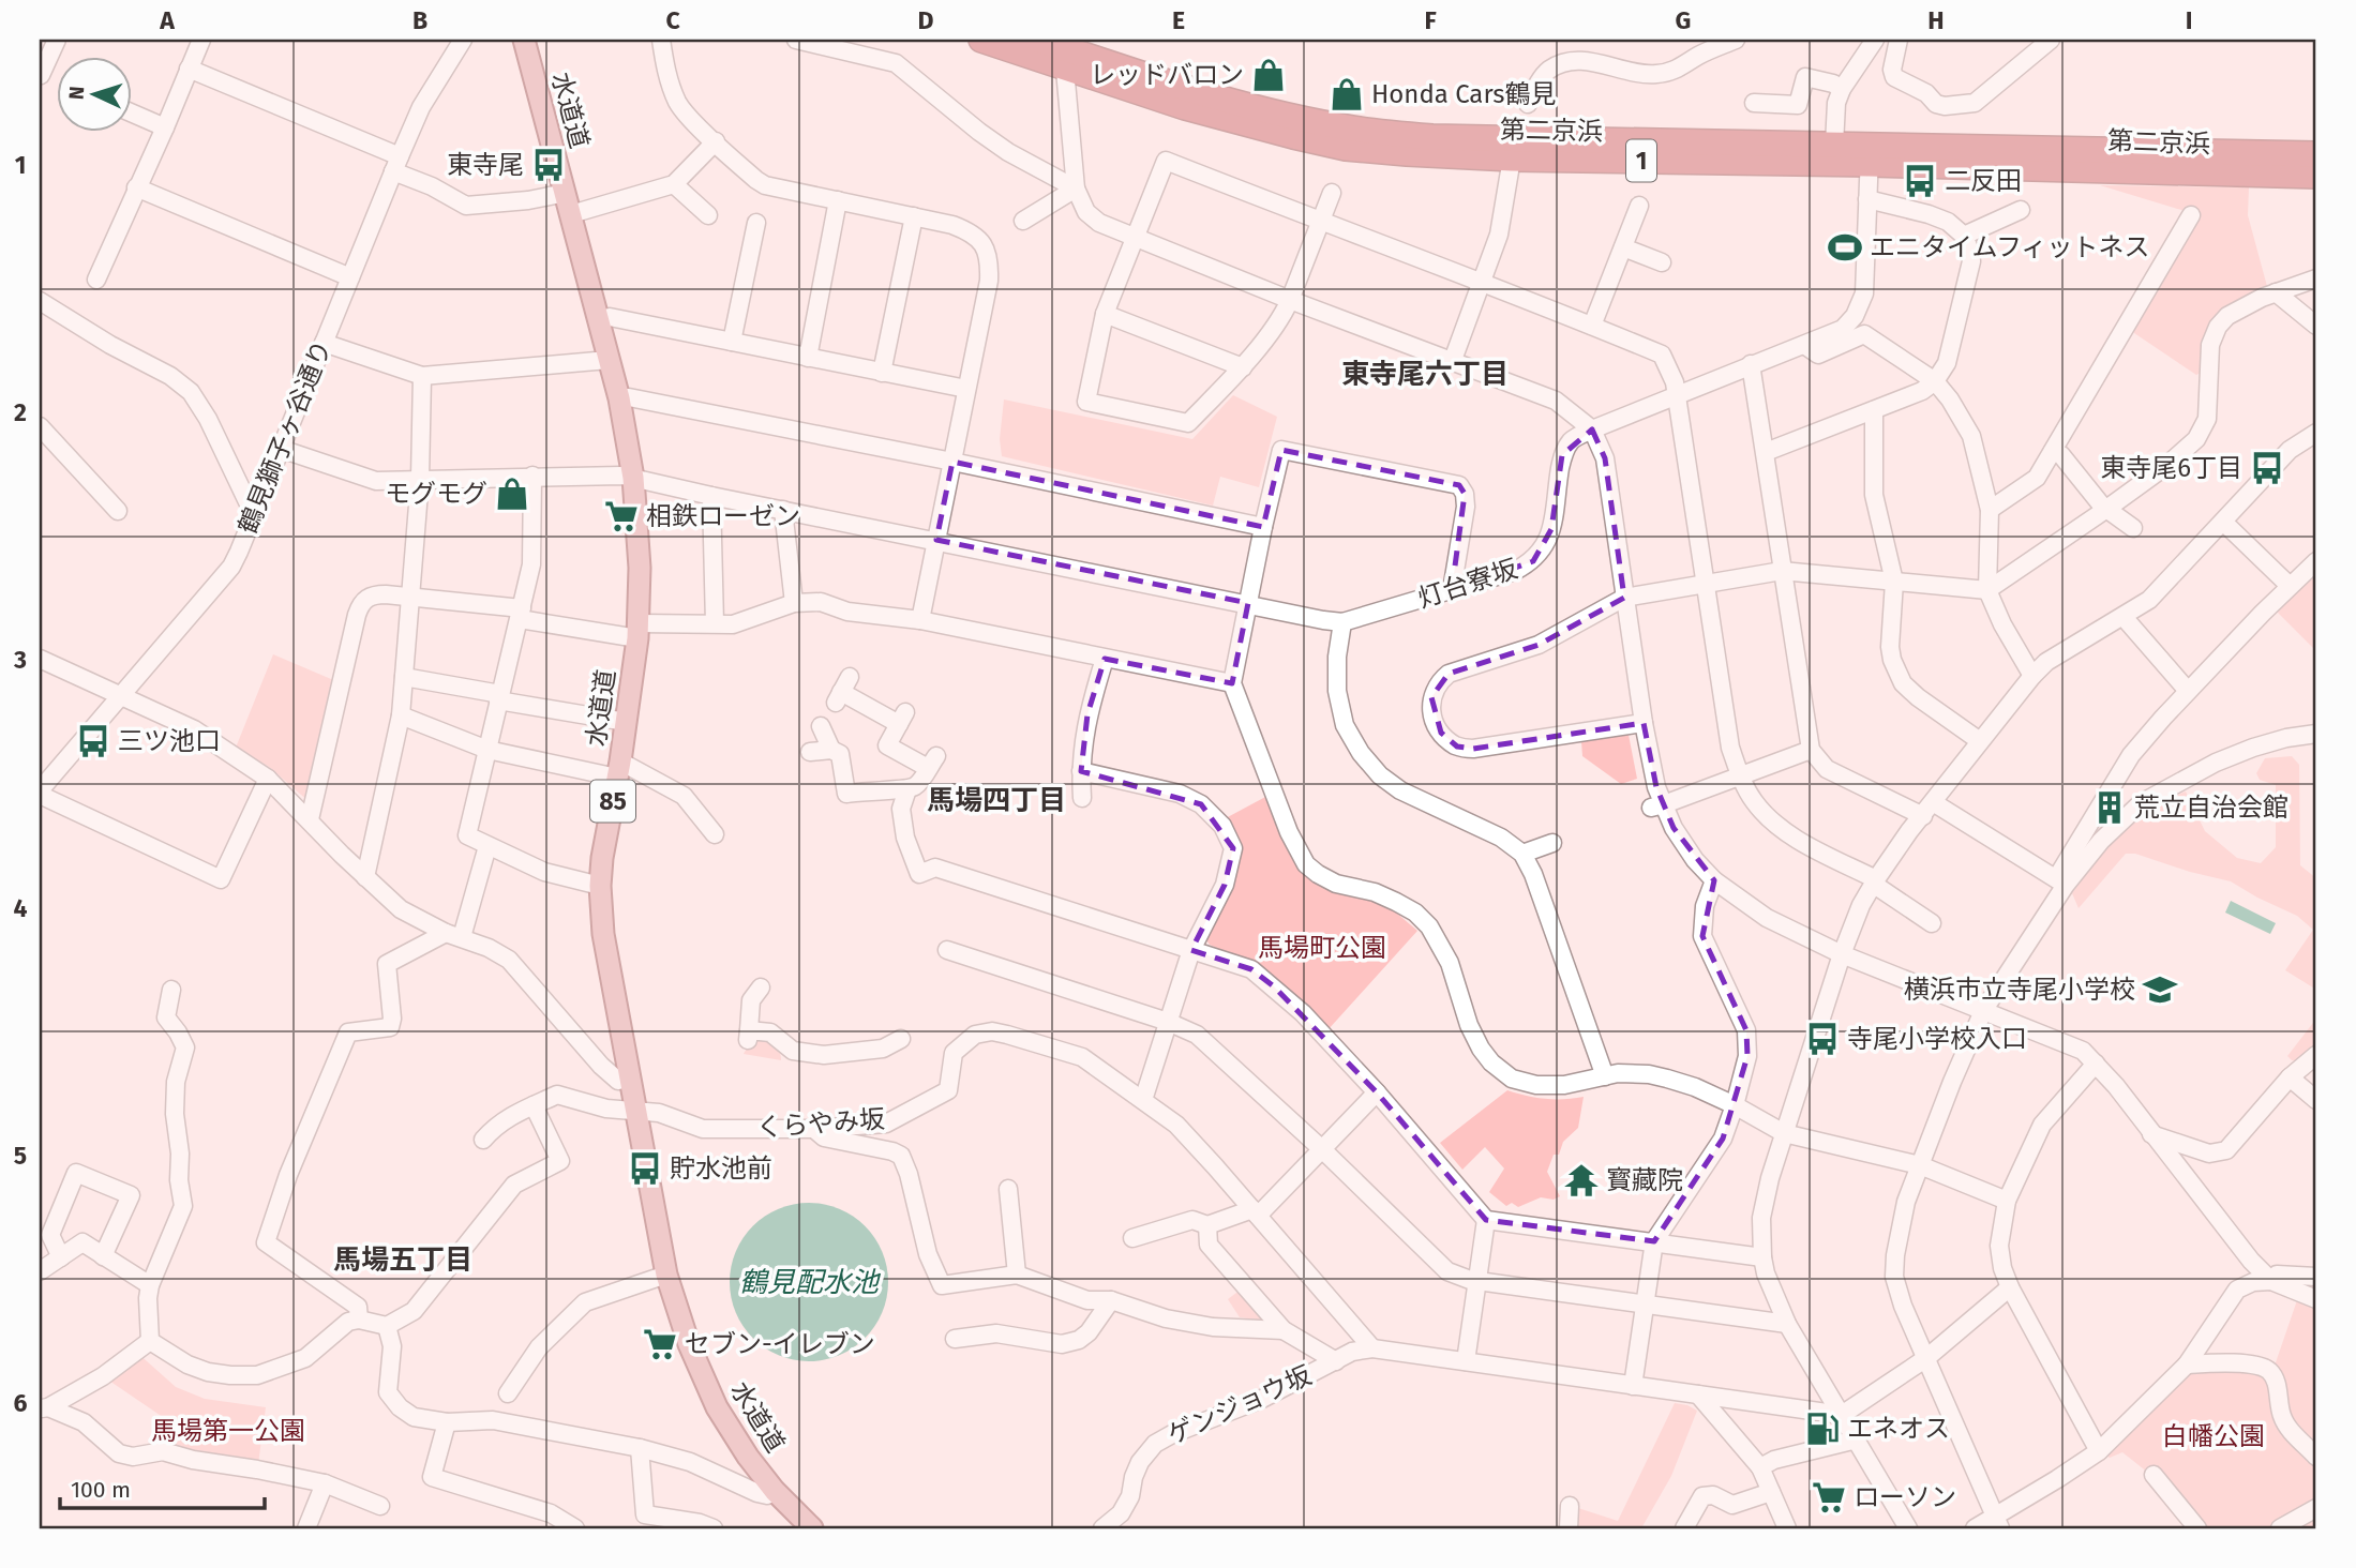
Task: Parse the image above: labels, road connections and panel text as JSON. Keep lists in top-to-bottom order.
{
  "streets": {
    "highway": ["第二京浜", "1"],
    "main road": ["水道道", "85"],
    "street": [
      "鶴見獅子ヶ谷通り",
      "灯台寮坂",
      "くらやみ坂",
      "ゲンジョウ坂"
    ]
  },
  "crossings": [
    ["水道道", "くらやみ坂"],
    ["第二京浜", "灯台寮坂"]
  ],
  "districts": ["東寺尾六丁目", "馬場四丁目", "馬場五丁目"],
  "water": ["鶴見配水池"],
  "parks": ["馬場町公園", "馬場第一公園", "白幡公園"],
  "places": {
    "shop": ["レッドバロン", "Honda Cars鶴見", "モグモグ"],
    "bus stop": [
      "東寺尾",
      "二反田",
      "東寺尾6丁目",
      "三ツ池口",
      "寺尾小学校入口",
      "貯水池前"
    ],
    "sports": ["エニタイムフィットネス"],
    "supermarket": ["相鉄ローゼン", "セブン-イレブン", "ローソン"],
    "building": ["荒立自治会館"],
    "school or university": ["横浜市立寺尾小学校"],
    "temple": ["寳藏院"],
    "fuel station": ["エネオス"]
  },
  "scale_bar": "100 m",
  "north": "left",
  "grid": {
    "columns": [
      "A",
      "B",
      "C",
      "D",
      "E",
      "F",
      "G",
      "H",
      "I"
    ],
    "rows": [
      "1",
      "2",
      "3",
      "4",
      "5",
      "6"
    ]
  }
}
